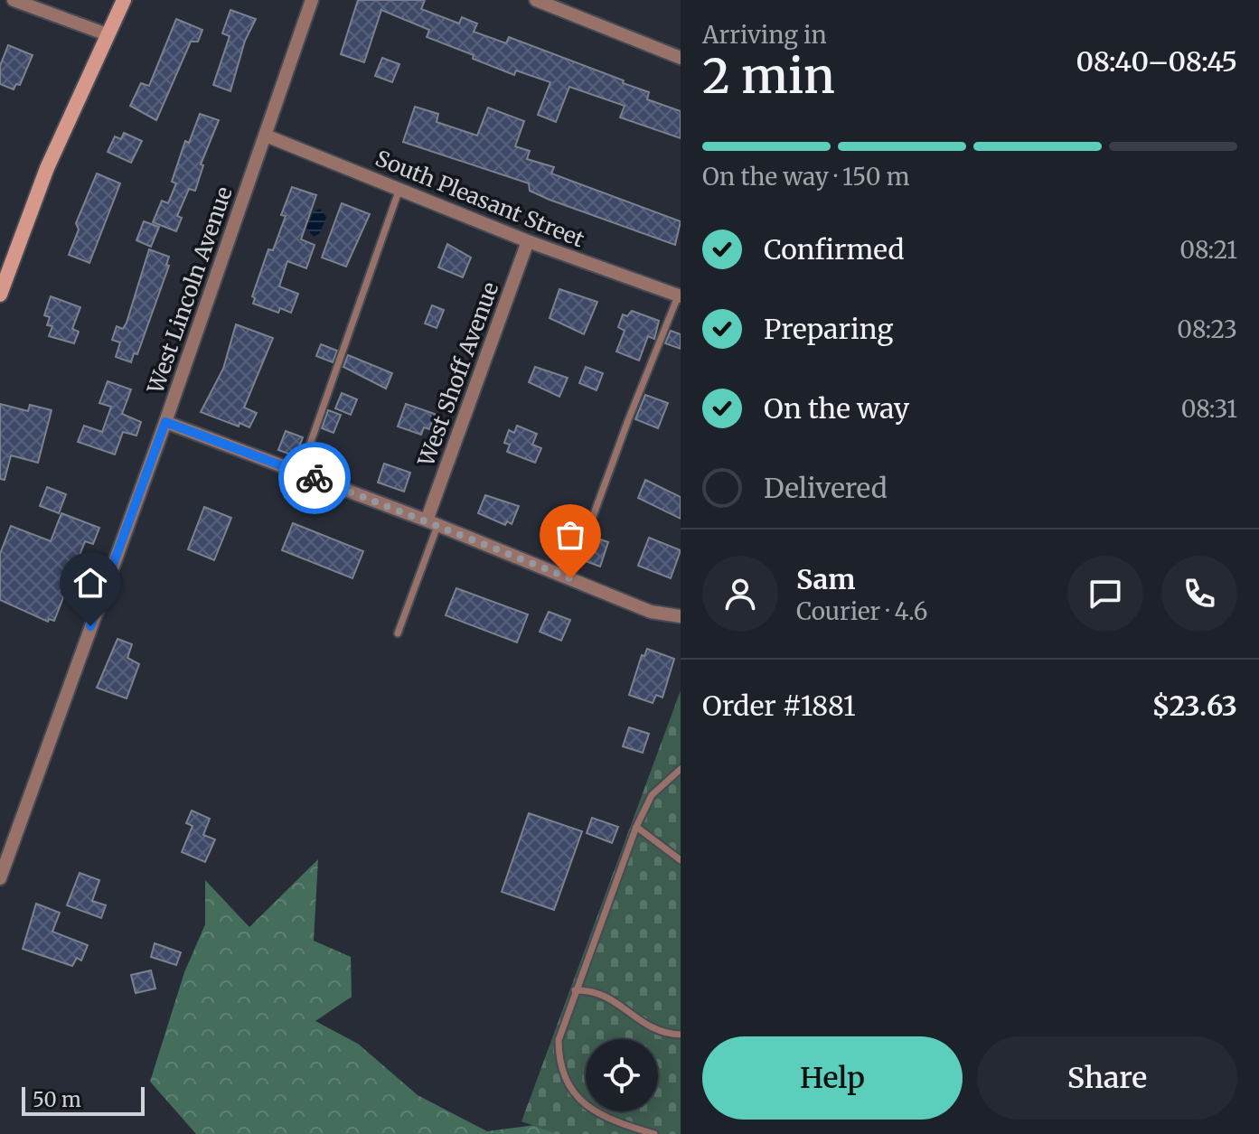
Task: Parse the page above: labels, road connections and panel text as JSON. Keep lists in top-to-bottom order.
{
  "streets": {
    "street": ["South Pleasant Street", "West Lincoln Avenue", "West Shoff Avenue"]
  },
  "crossings": [
    ["South Pleasant Street", "West Lincoln Avenue"],
    ["South Pleasant Street", "West Shoff Avenue"]
  ],
  "scale_bar": "50 m",
  "page": {
    "heading": ["2 min", "Arriving in", "08:40–08:45"],
    "panel": [
      "Sam",
      "Courier · 4.6",
      "Order #1881",
      "$23.63"
    ],
    "bar": "On the way · 150 m",
    "list": [
      ["Confirmed", "08:21"],
      ["Preparing", "08:23"],
      ["On the way", "08:31"],
      "Delivered"
    ],
    "buttons": ["Help", "Share"],
    "scale": "50 m"
  }
}
